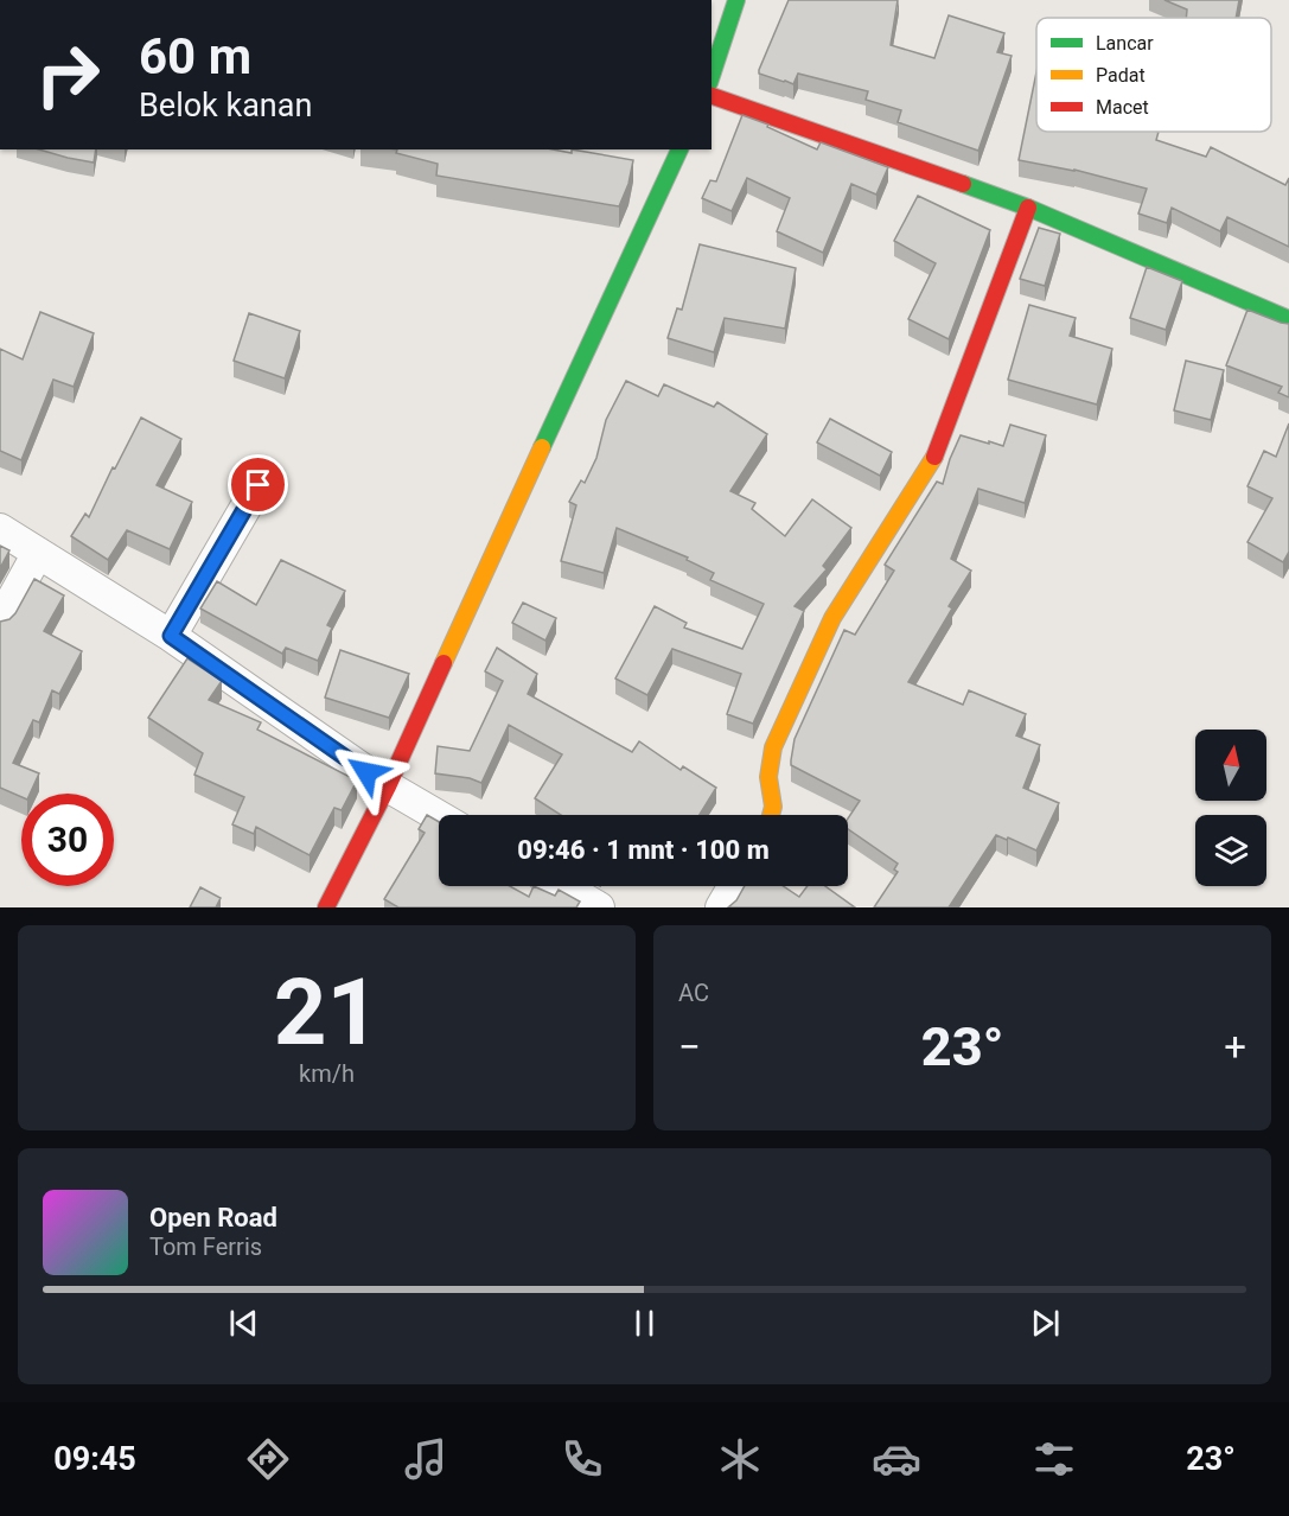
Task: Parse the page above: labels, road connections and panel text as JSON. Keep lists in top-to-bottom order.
{
  "legend": ["Lancar", "Padat", "Macet"],
  "north": "top",
  "page": {
    "turn": ["60 m", "Belok kanan"],
    "limit": "30",
    "trip": "09:46 · 1 mnt · 100 m",
    "tile": [
      ["21", "km/h"],
      "AC"
    ],
    "heat": ["−", "23°", "+"],
    "song": ["Open Road", "Tom Ferris"],
    "tabs": ["09:45", "23°"]
  }
}
